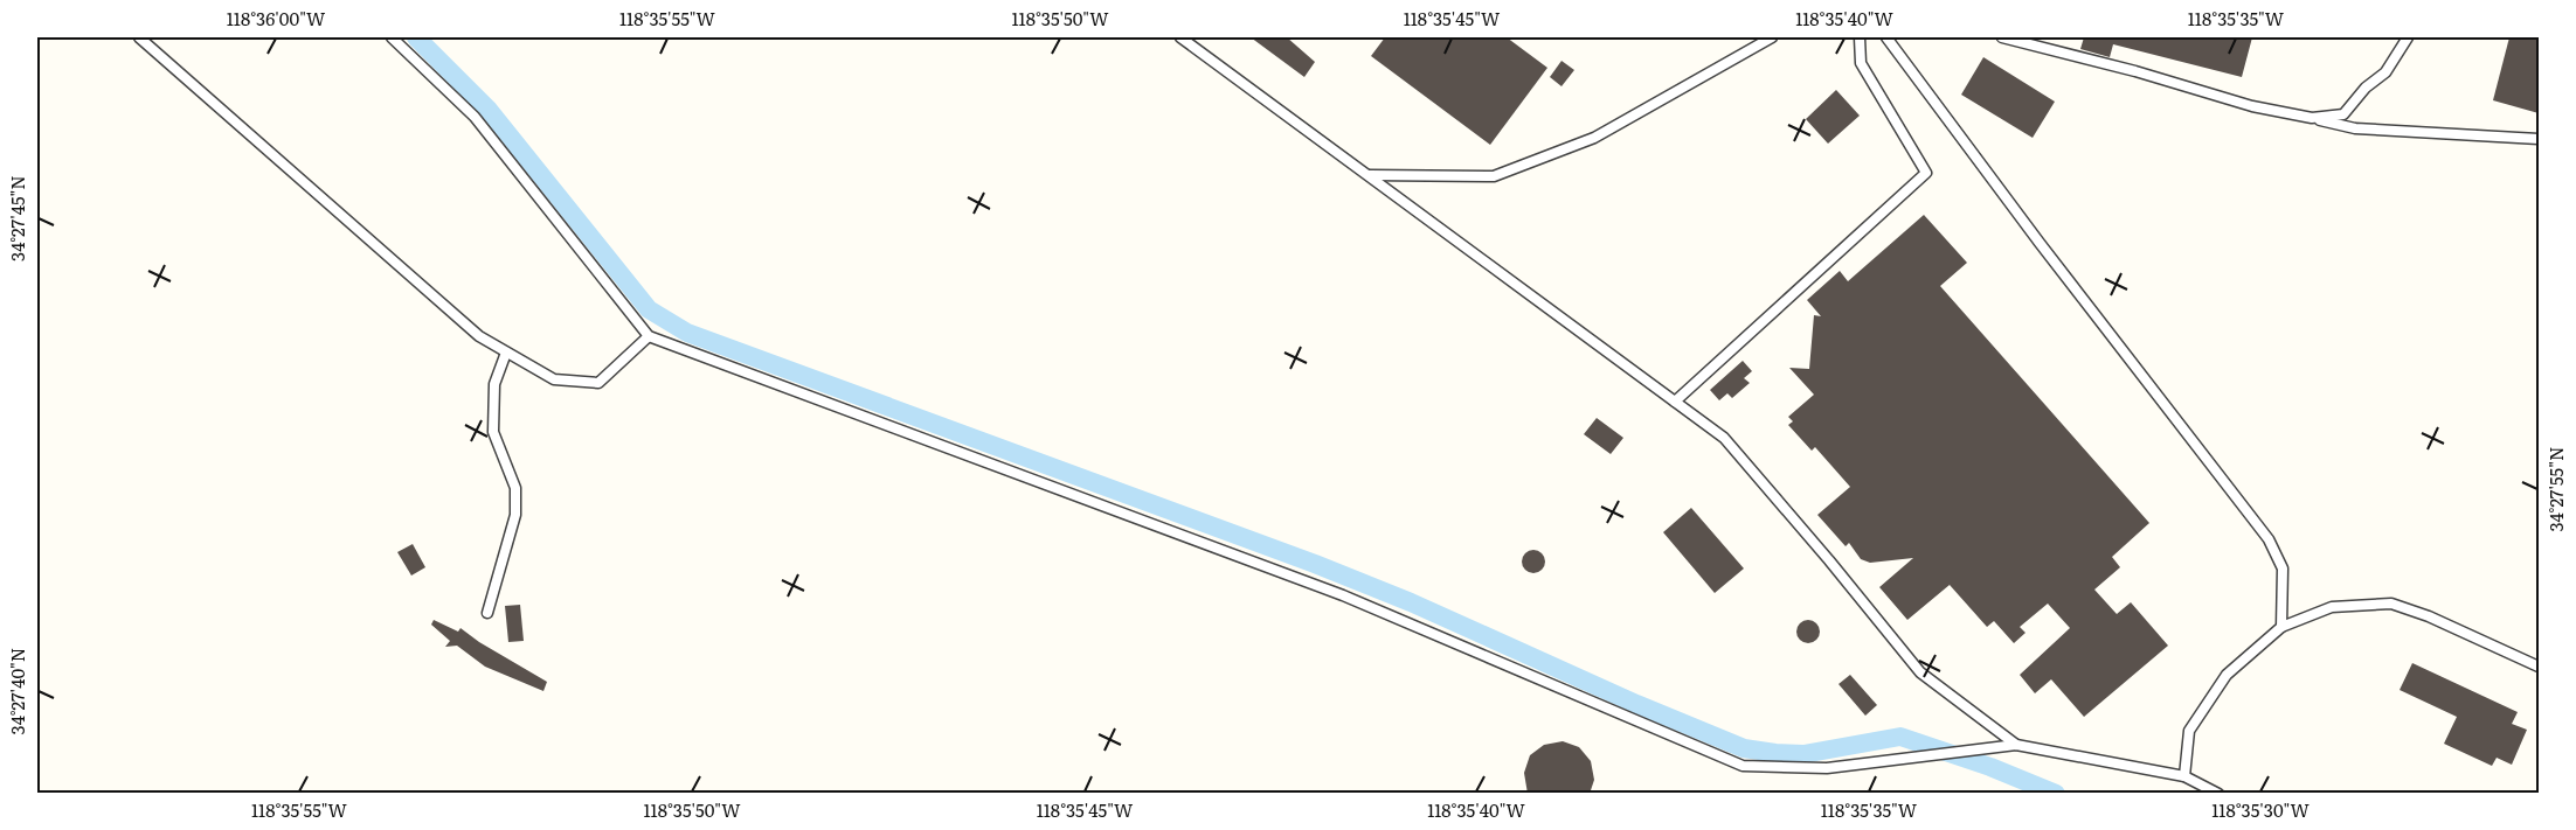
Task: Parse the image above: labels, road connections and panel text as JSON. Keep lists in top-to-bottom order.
{
  "coordinates": [
    "118°36'00\"W",
    "118°35'55\"W",
    "118°35'50\"W",
    "118°35'45\"W",
    "118°35'40\"W",
    "118°35'35\"W",
    "34°27'45\"N",
    "34°27'55\"N",
    "34°27'40\"N",
    "118°35'30\"W"
  ]
}
